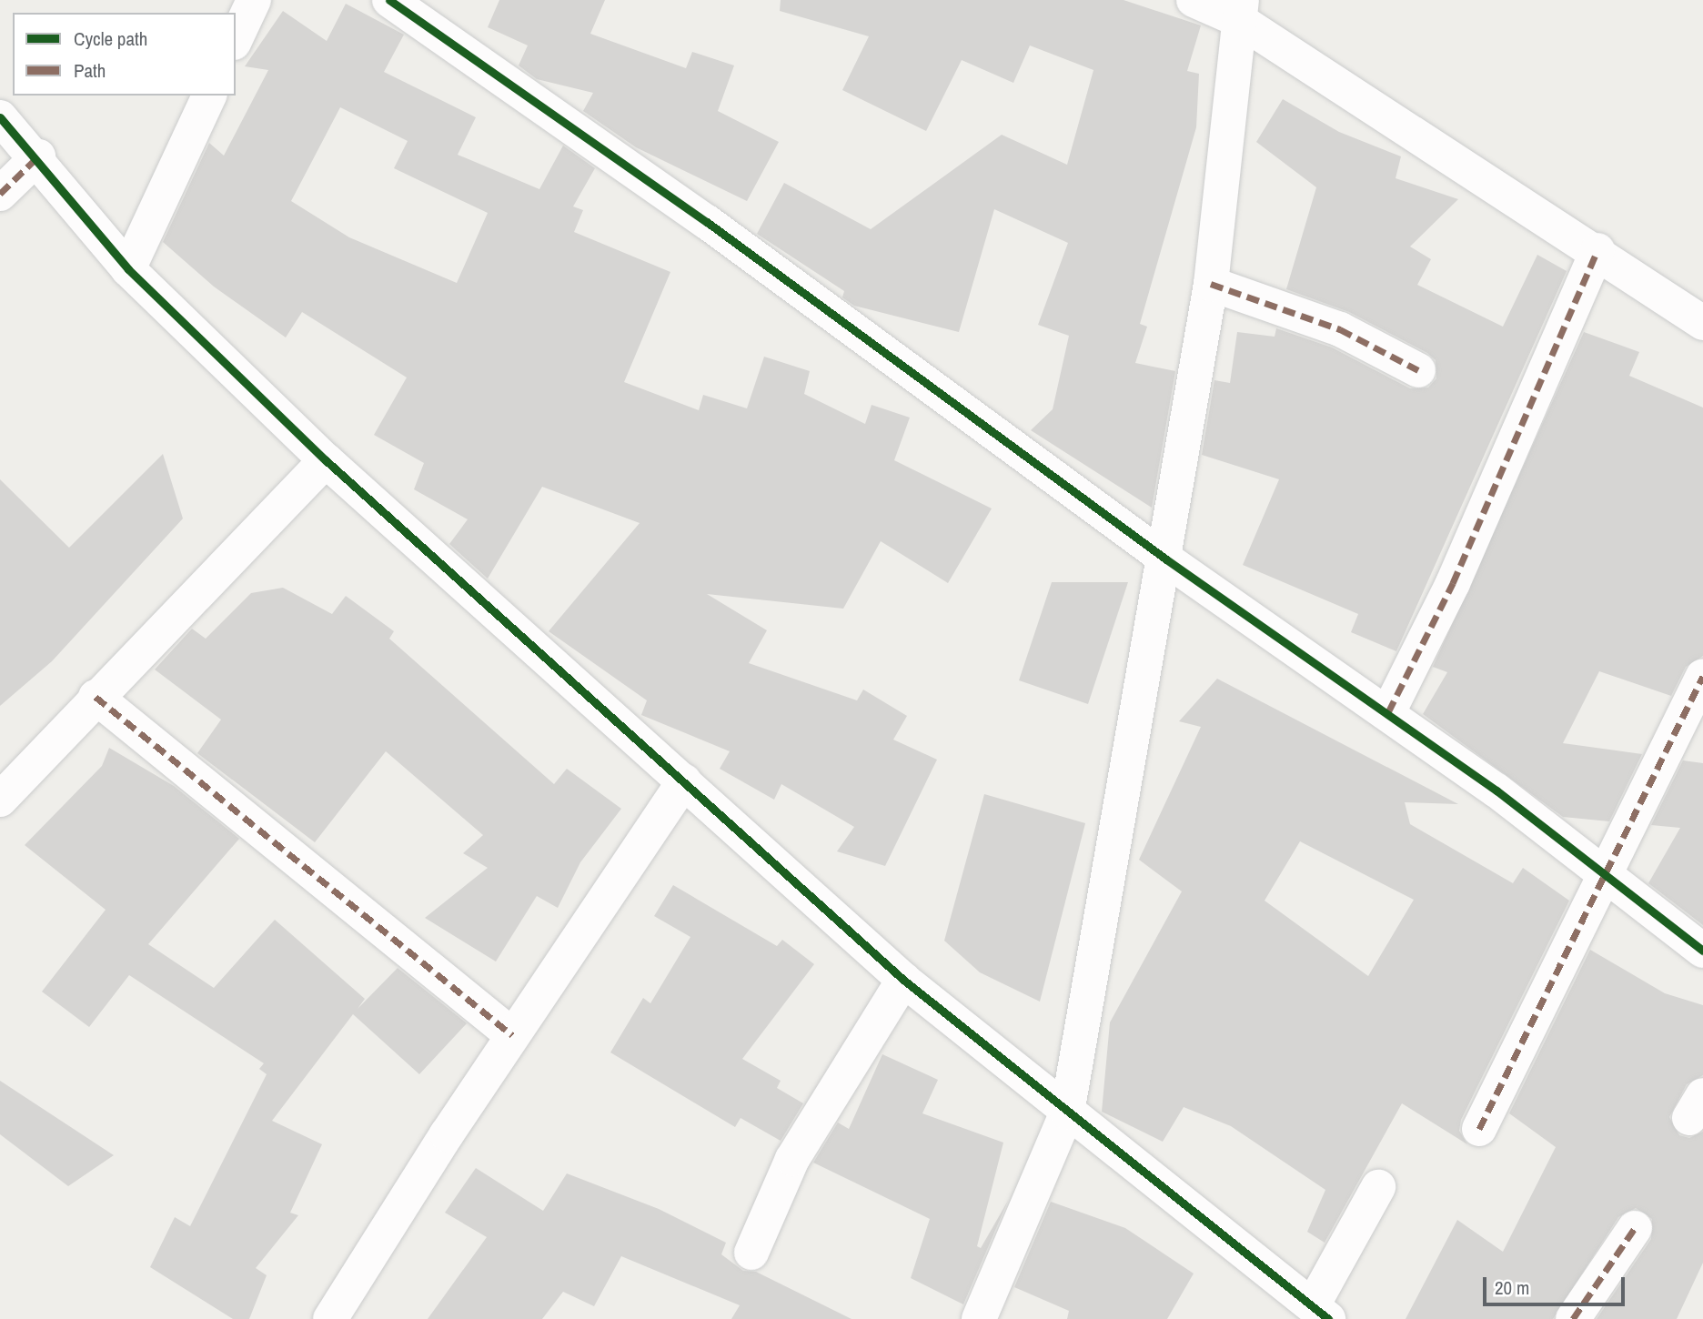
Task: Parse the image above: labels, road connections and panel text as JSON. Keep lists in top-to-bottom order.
{
  "legend": ["Cycle path", "Path"],
  "scale_bar": "20 m"
}
